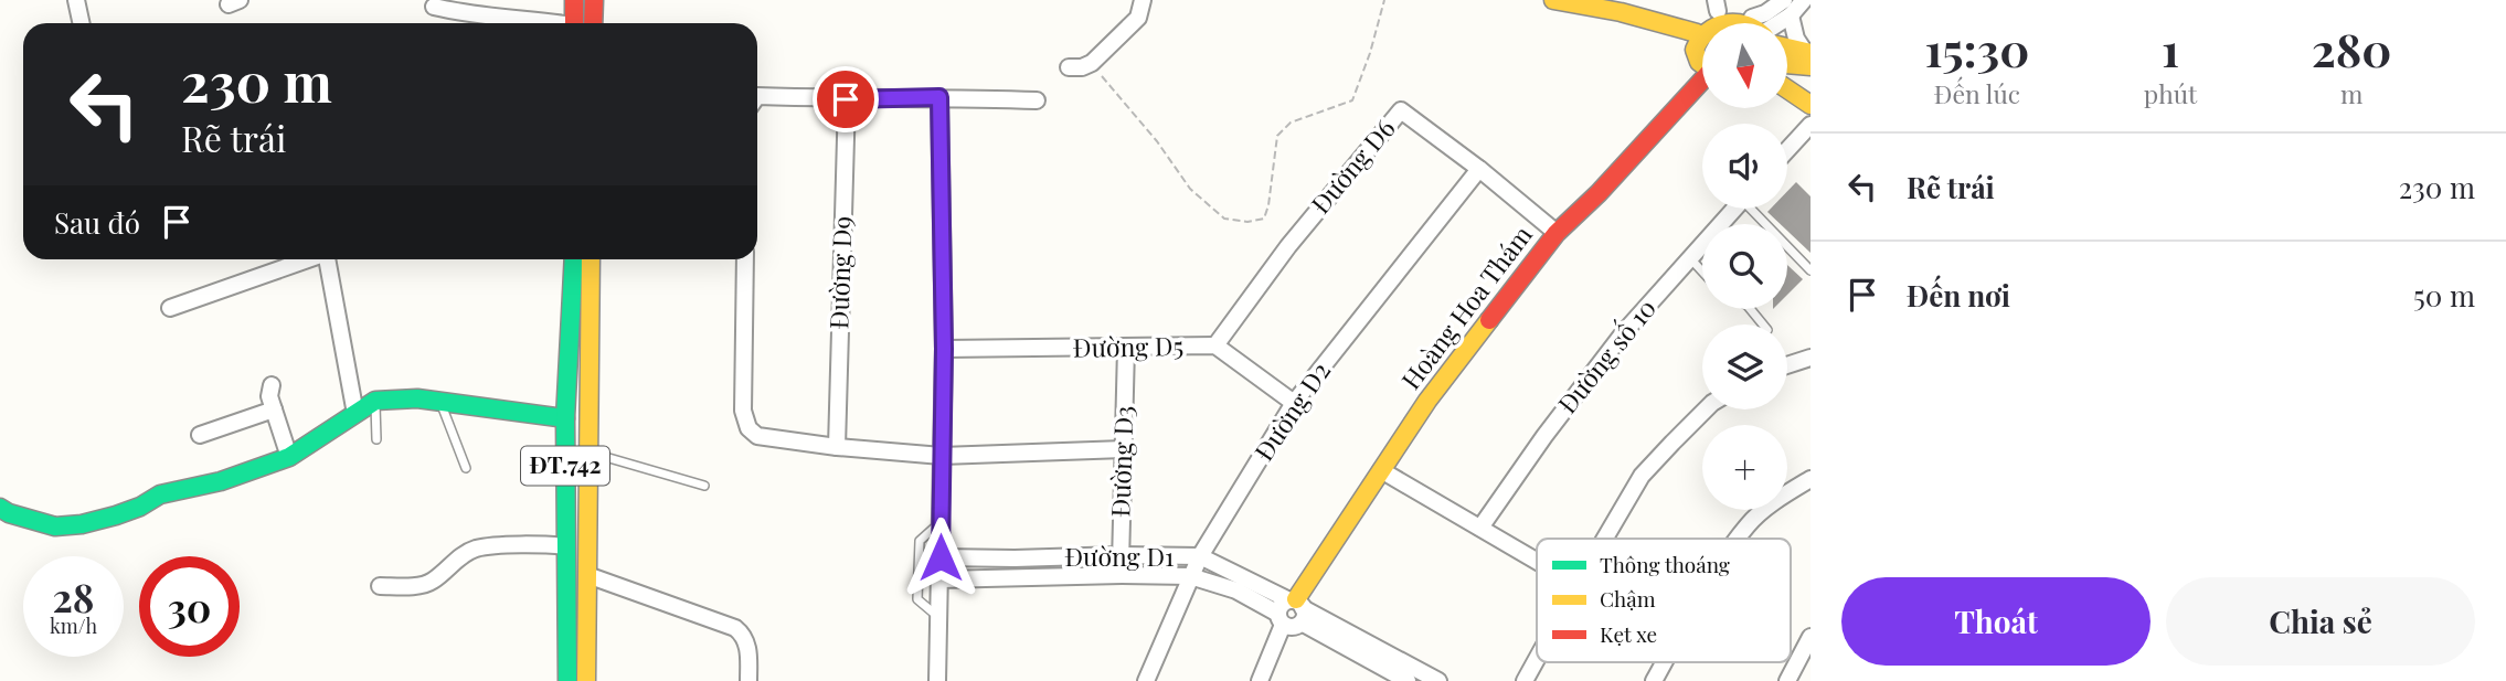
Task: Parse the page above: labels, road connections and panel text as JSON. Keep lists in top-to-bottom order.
{
  "streets": {
    "street": [
      "Đường D6",
      "Đường D9",
      "Hoàng Hoa Thám",
      "Đường D5",
      "Đường số 10",
      "Đường D2",
      "Đường D3",
      "ĐT.742",
      "Đường D1"
    ]
  },
  "crossings": [
    ["Đường D6", "Hoàng Hoa Thám"],
    ["Đường D6", "Đường D5"],
    ["Đường D6", "Đường D2"],
    ["Hoàng Hoa Thám", "Đường D1"],
    ["Đường D5", "Đường D2"],
    ["Đường D5", "Đường D3"],
    ["Đường D2", "Đường D1"],
    ["Đường D3", "Đường D1"]
  ],
  "legend": ["Thông thoáng", "Chậm", "Kẹt xe"],
  "north": "bottom",
  "page": {
    "eta": [
      "15:30",
      "Đến lúc",
      "1",
      "phút",
      "280",
      "m"
    ],
    "map_buttons": "+",
    "turn": ["230 m", "Rẽ trái"],
    "list": [
      {
        "name": "Rẽ trái",
        "value": "230 m"
      },
      {
        "name": "Đến nơi",
        "value": "50 m"
      }
    ],
    "then": "Sau đó",
    "speed": "28 km/h",
    "limit": "30",
    "buttons": ["Thoát", "Chia sẻ"]
  }
}
